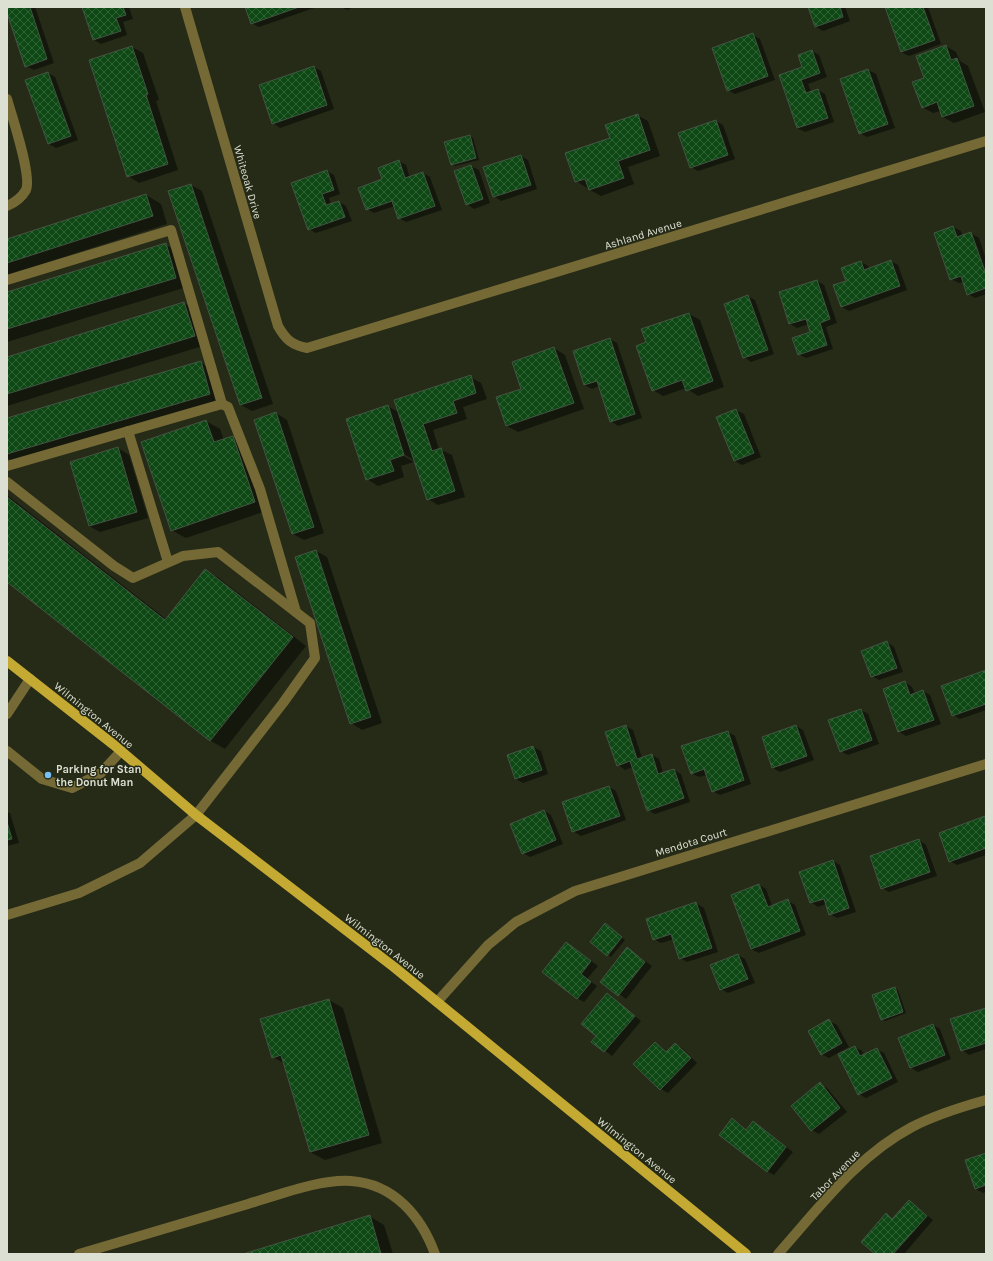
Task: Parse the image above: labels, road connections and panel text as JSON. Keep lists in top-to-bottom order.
{
  "streets": {
    "main road": ["Wilmington Avenue"],
    "street": [
      "Whiteoak Drive",
      "Ashland Avenue",
      "Mendota Court",
      "Tabor Avenue"
    ]
  },
  "crossings": [
    ["Whiteoak Drive", "Ashland Avenue"],
    ["Wilmington Avenue", "Mendota Court"]
  ],
  "places": ["Parking for Stan the Donut Man"]
}
